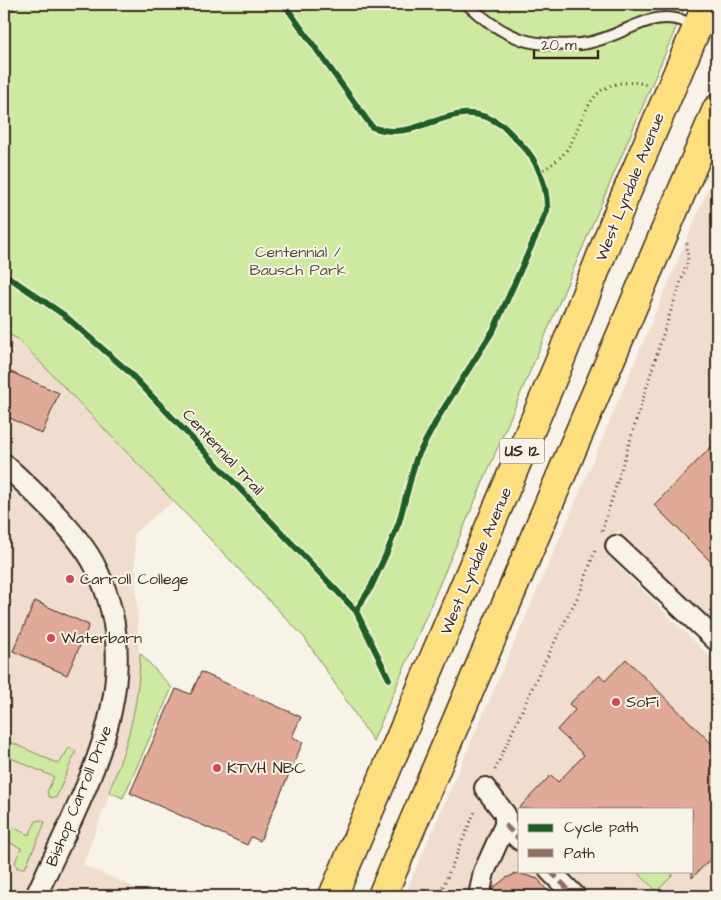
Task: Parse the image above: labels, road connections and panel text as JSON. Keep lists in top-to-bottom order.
{
  "streets": {
    "highway": ["West Lyndale Avenue", "US 12"],
    "street": ["Bishop Carroll Drive"],
    "cycle path": ["Centennial Trail"]
  },
  "parks": ["Centennial / Bausch Park"],
  "places": [
    "Carroll College",
    "Waterbarn",
    "SoFi",
    "KTVH NBC"
  ],
  "legend": ["Cycle path", "Path"],
  "scale_bar": "20 m"
}
